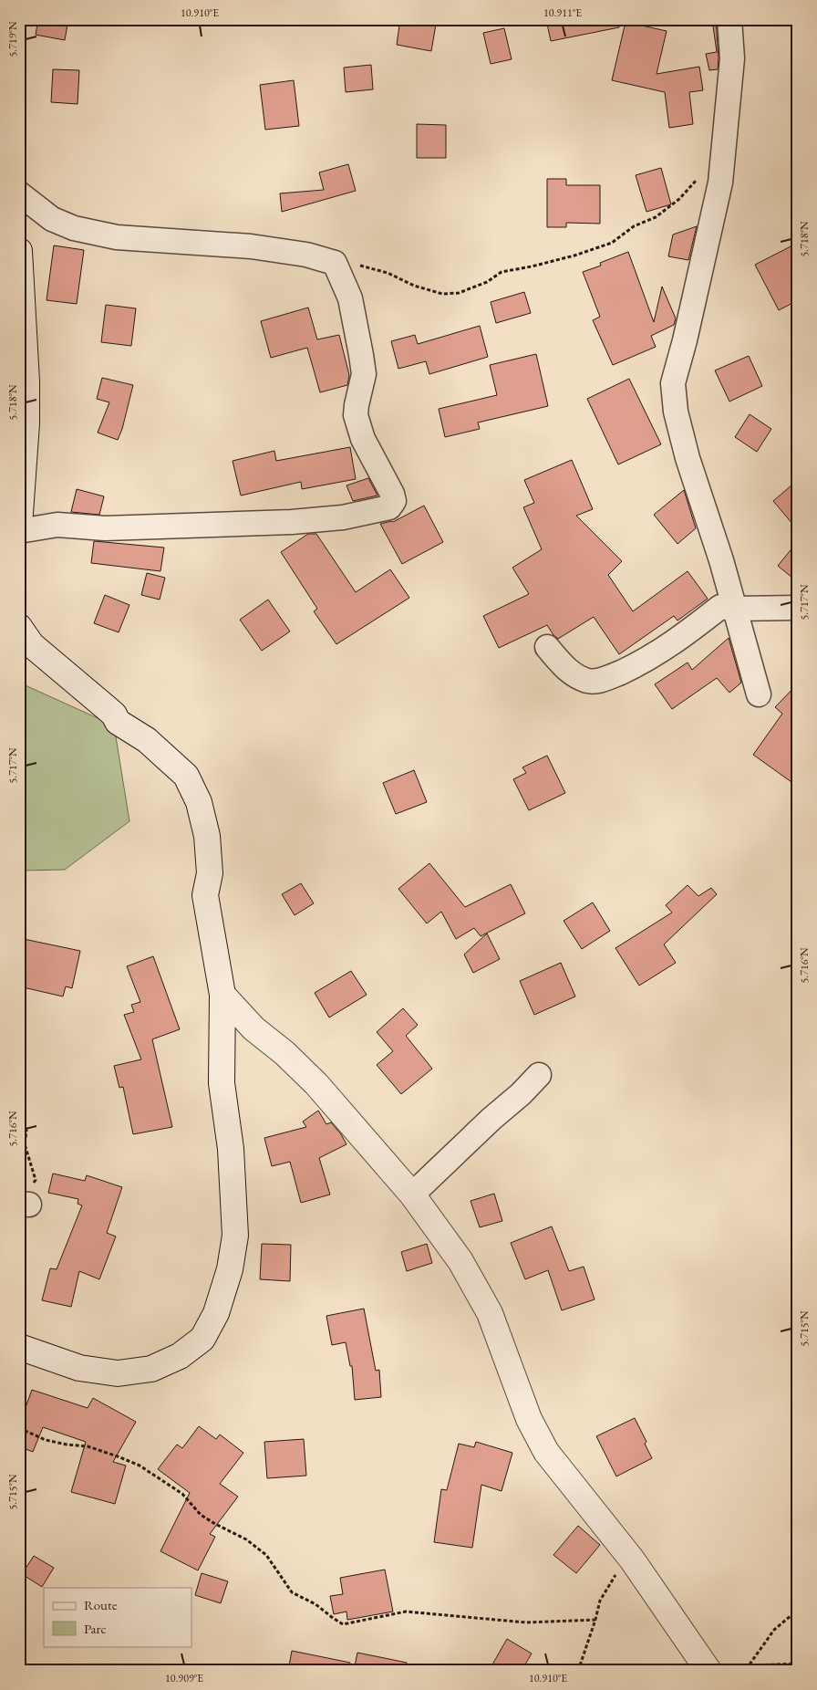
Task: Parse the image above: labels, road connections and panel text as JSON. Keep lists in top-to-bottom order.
{
  "legend": ["Route", "Parc"],
  "coordinates": [
    "10.910°E",
    "10.911°E",
    "5.719°N",
    "5.718°N",
    "5.717°N",
    "5.716°N",
    "5.715°N",
    "10.909°E"
  ]
}
